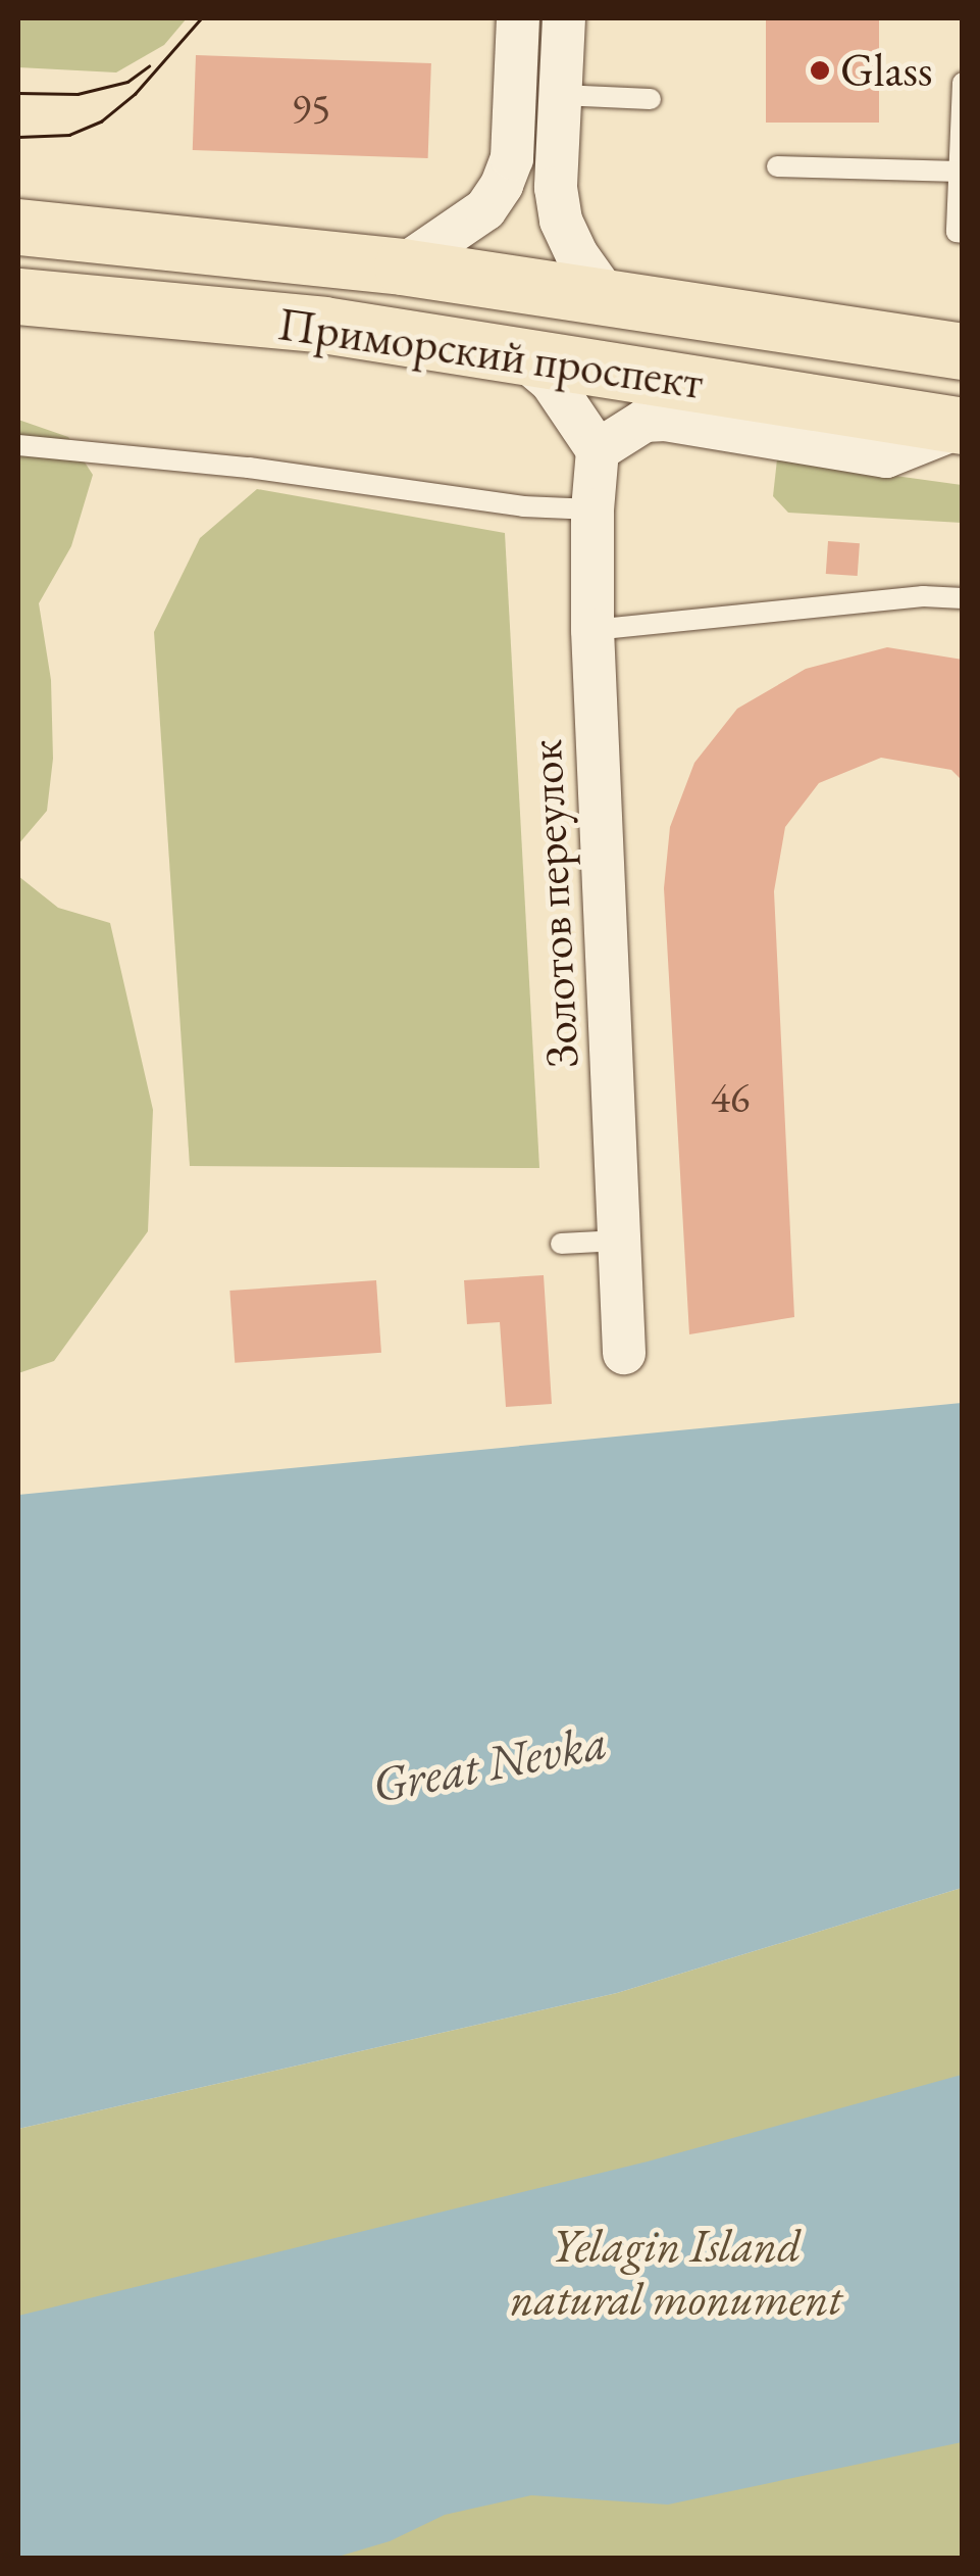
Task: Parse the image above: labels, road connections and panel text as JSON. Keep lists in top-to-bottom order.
{
  "streets": {
    "main road": ["Приморский проспект"],
    "street": ["Золотов переулок"]
  },
  "water": ["Great Nevka"],
  "parks": ["Yelagin Island natural monument"],
  "places": ["Glass"],
  "house_numbers": ["95", "46"]
}
